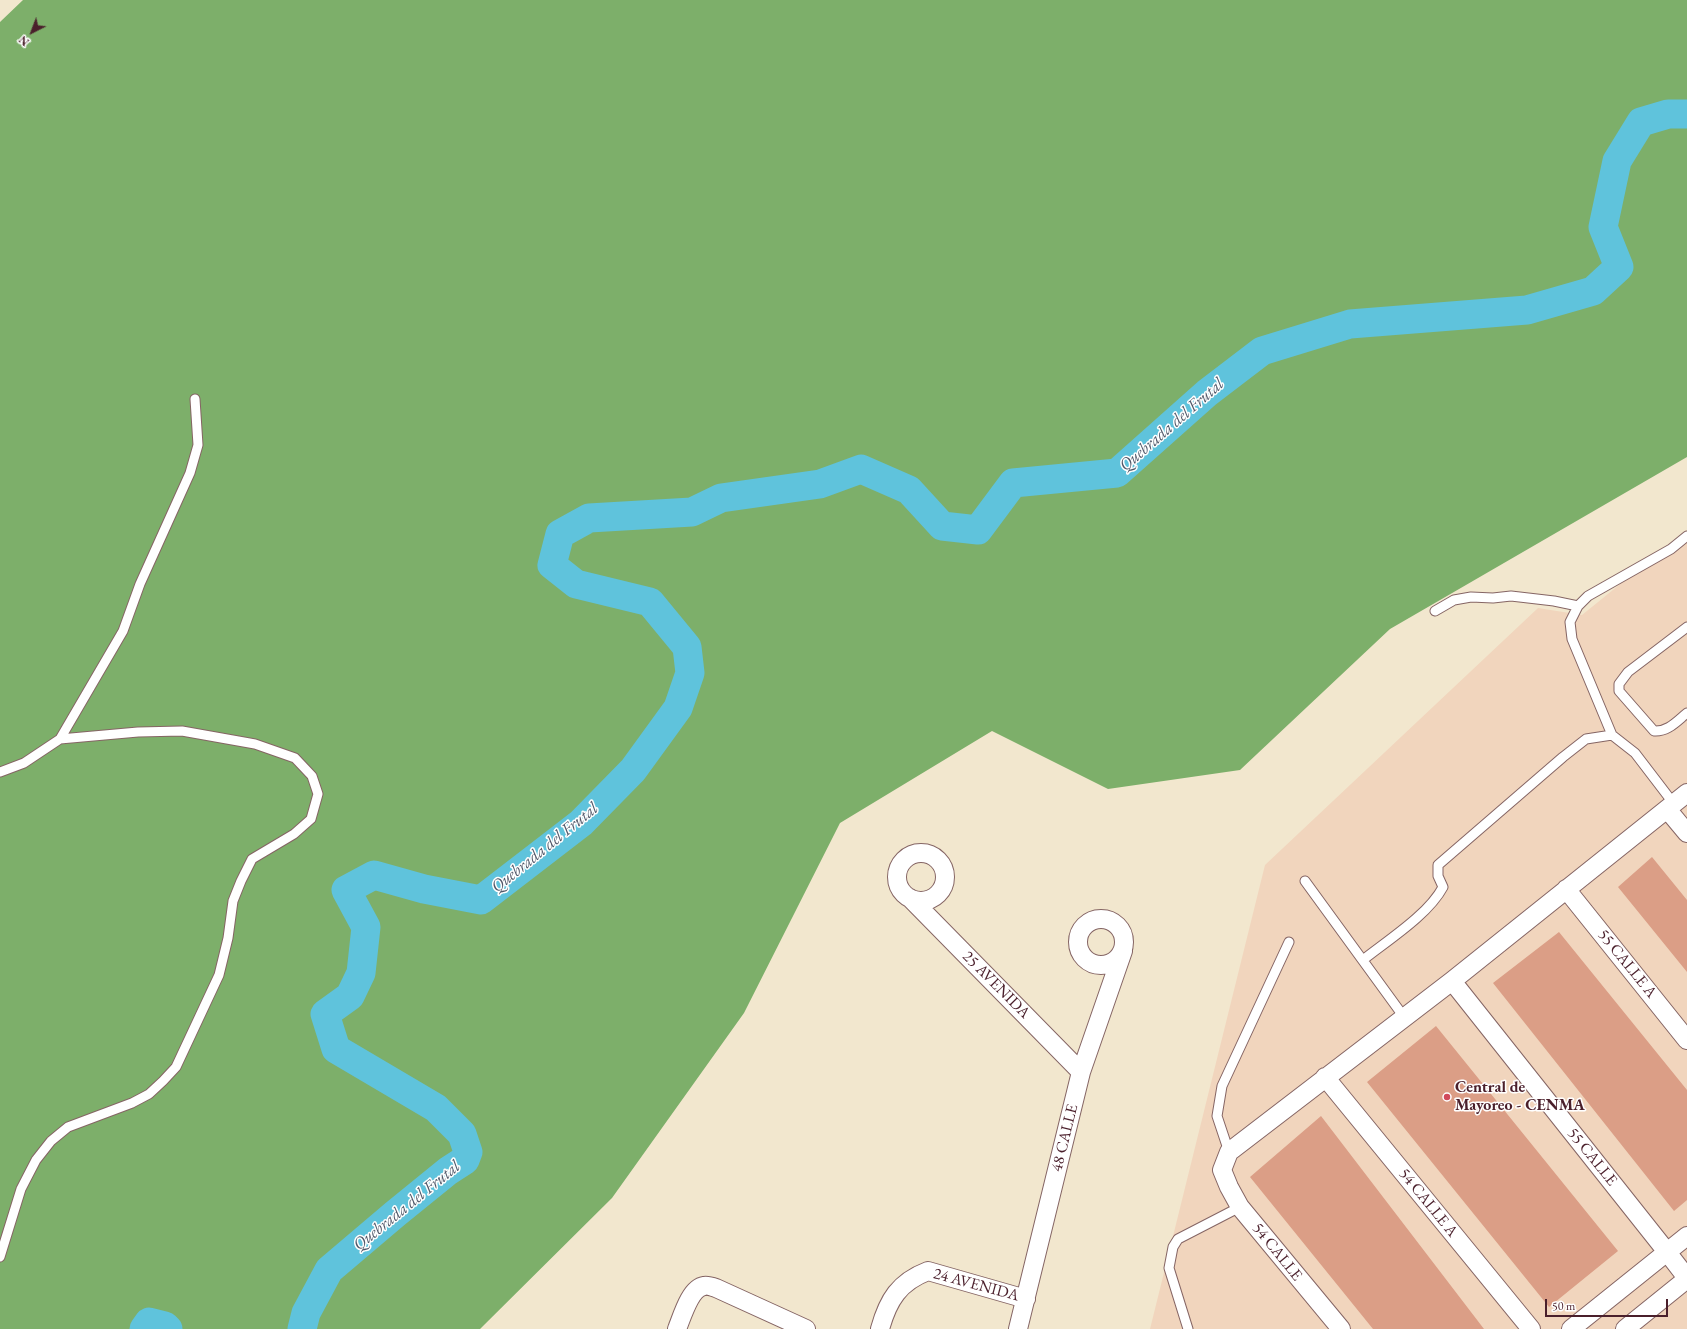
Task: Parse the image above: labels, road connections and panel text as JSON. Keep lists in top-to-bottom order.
{
  "streets": {
    "street": [
      "55 CALLE A",
      "25 AVENIDA",
      "48 CALLE",
      "55 CALLE",
      "54 CALLE A",
      "54 CALLE",
      "24 AVENIDA"
    ]
  },
  "crossings": [
    ["25 AVENIDA", "48 CALLE"],
    ["48 CALLE", "24 AVENIDA"]
  ],
  "water": ["Quebrada del Frutal"],
  "places": ["Central de Mayoreo - CENMA"],
  "scale_bar": "50 m",
  "north": "bottom left"
}
